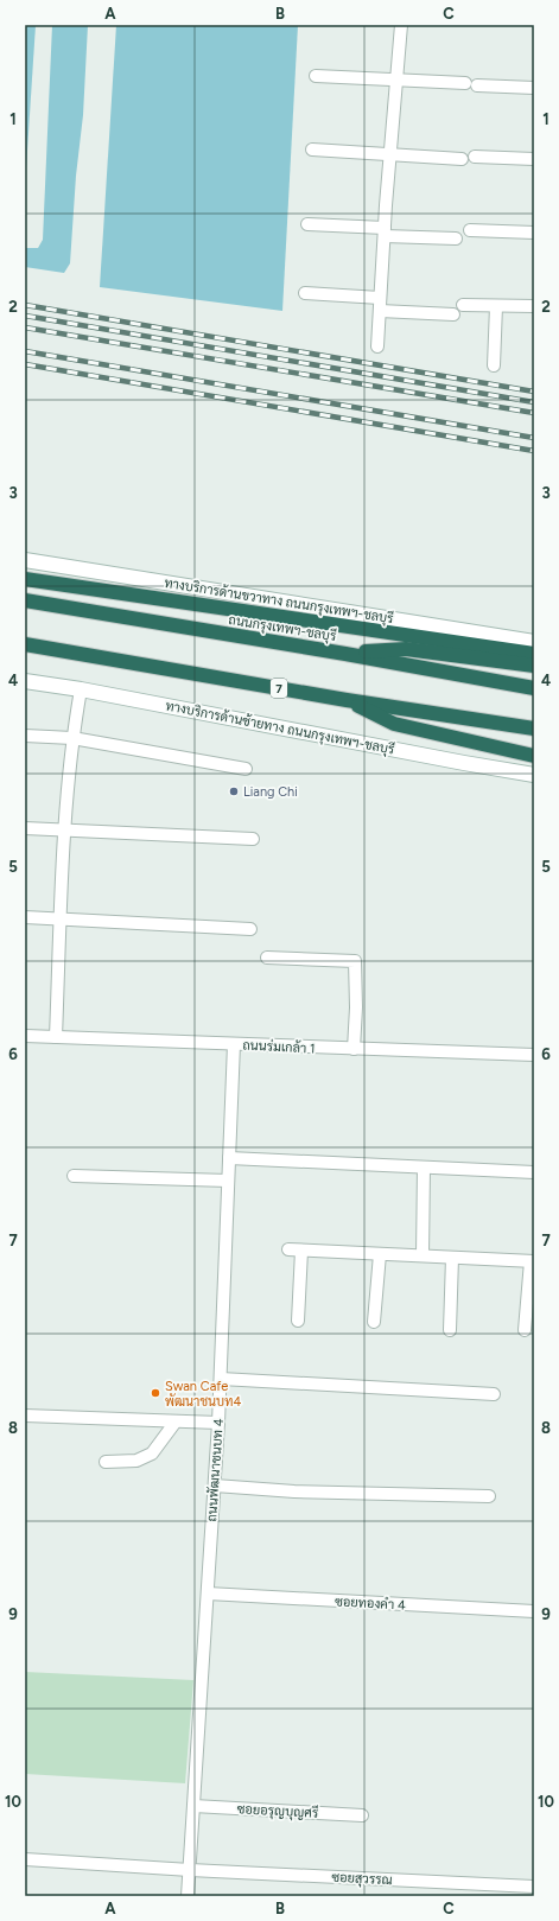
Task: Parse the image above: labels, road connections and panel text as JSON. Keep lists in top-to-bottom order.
{
  "streets": {
    "highway": ["ถนนกรุงเทพฯ-ชลบุรี", "7"],
    "main road": ["ทางบริการด้านขวาทาง ถนนกรุงเทพฯ-ชลบุรี", "ทางบริการด้านซ้ายทาง ถนนกรุงเทพฯ-ชลบุรี"],
    "street": [
      "ถนนร่มเกล้า 1",
      "ถนนพัฒนาชนบท 4",
      "ซอยทองคำ 4",
      "ซอยอรุญบุญศรี",
      "ซอยสุวรรณ"
    ]
  },
  "crossings": [
    ["ถนนร่มเกล้า 1", "ถนนพัฒนาชนบท 4"],
    ["ถนนพัฒนาชนบท 4", "ซอยทองคำ 4"],
    ["ถนนพัฒนาชนบท 4", "ซอยอรุญบุญศรี"],
    ["ถนนพัฒนาชนบท 4", "ซอยสุวรรณ"]
  ],
  "places": ["Liang Chi", "Swan Cafe พัฒนาชนบท4"],
  "grid": {
    "columns": ["A", "B", "C"],
    "rows": [
      "1",
      "2",
      "3",
      "4",
      "5",
      "6",
      "7",
      "8",
      "9",
      "10"
    ]
  }
}
